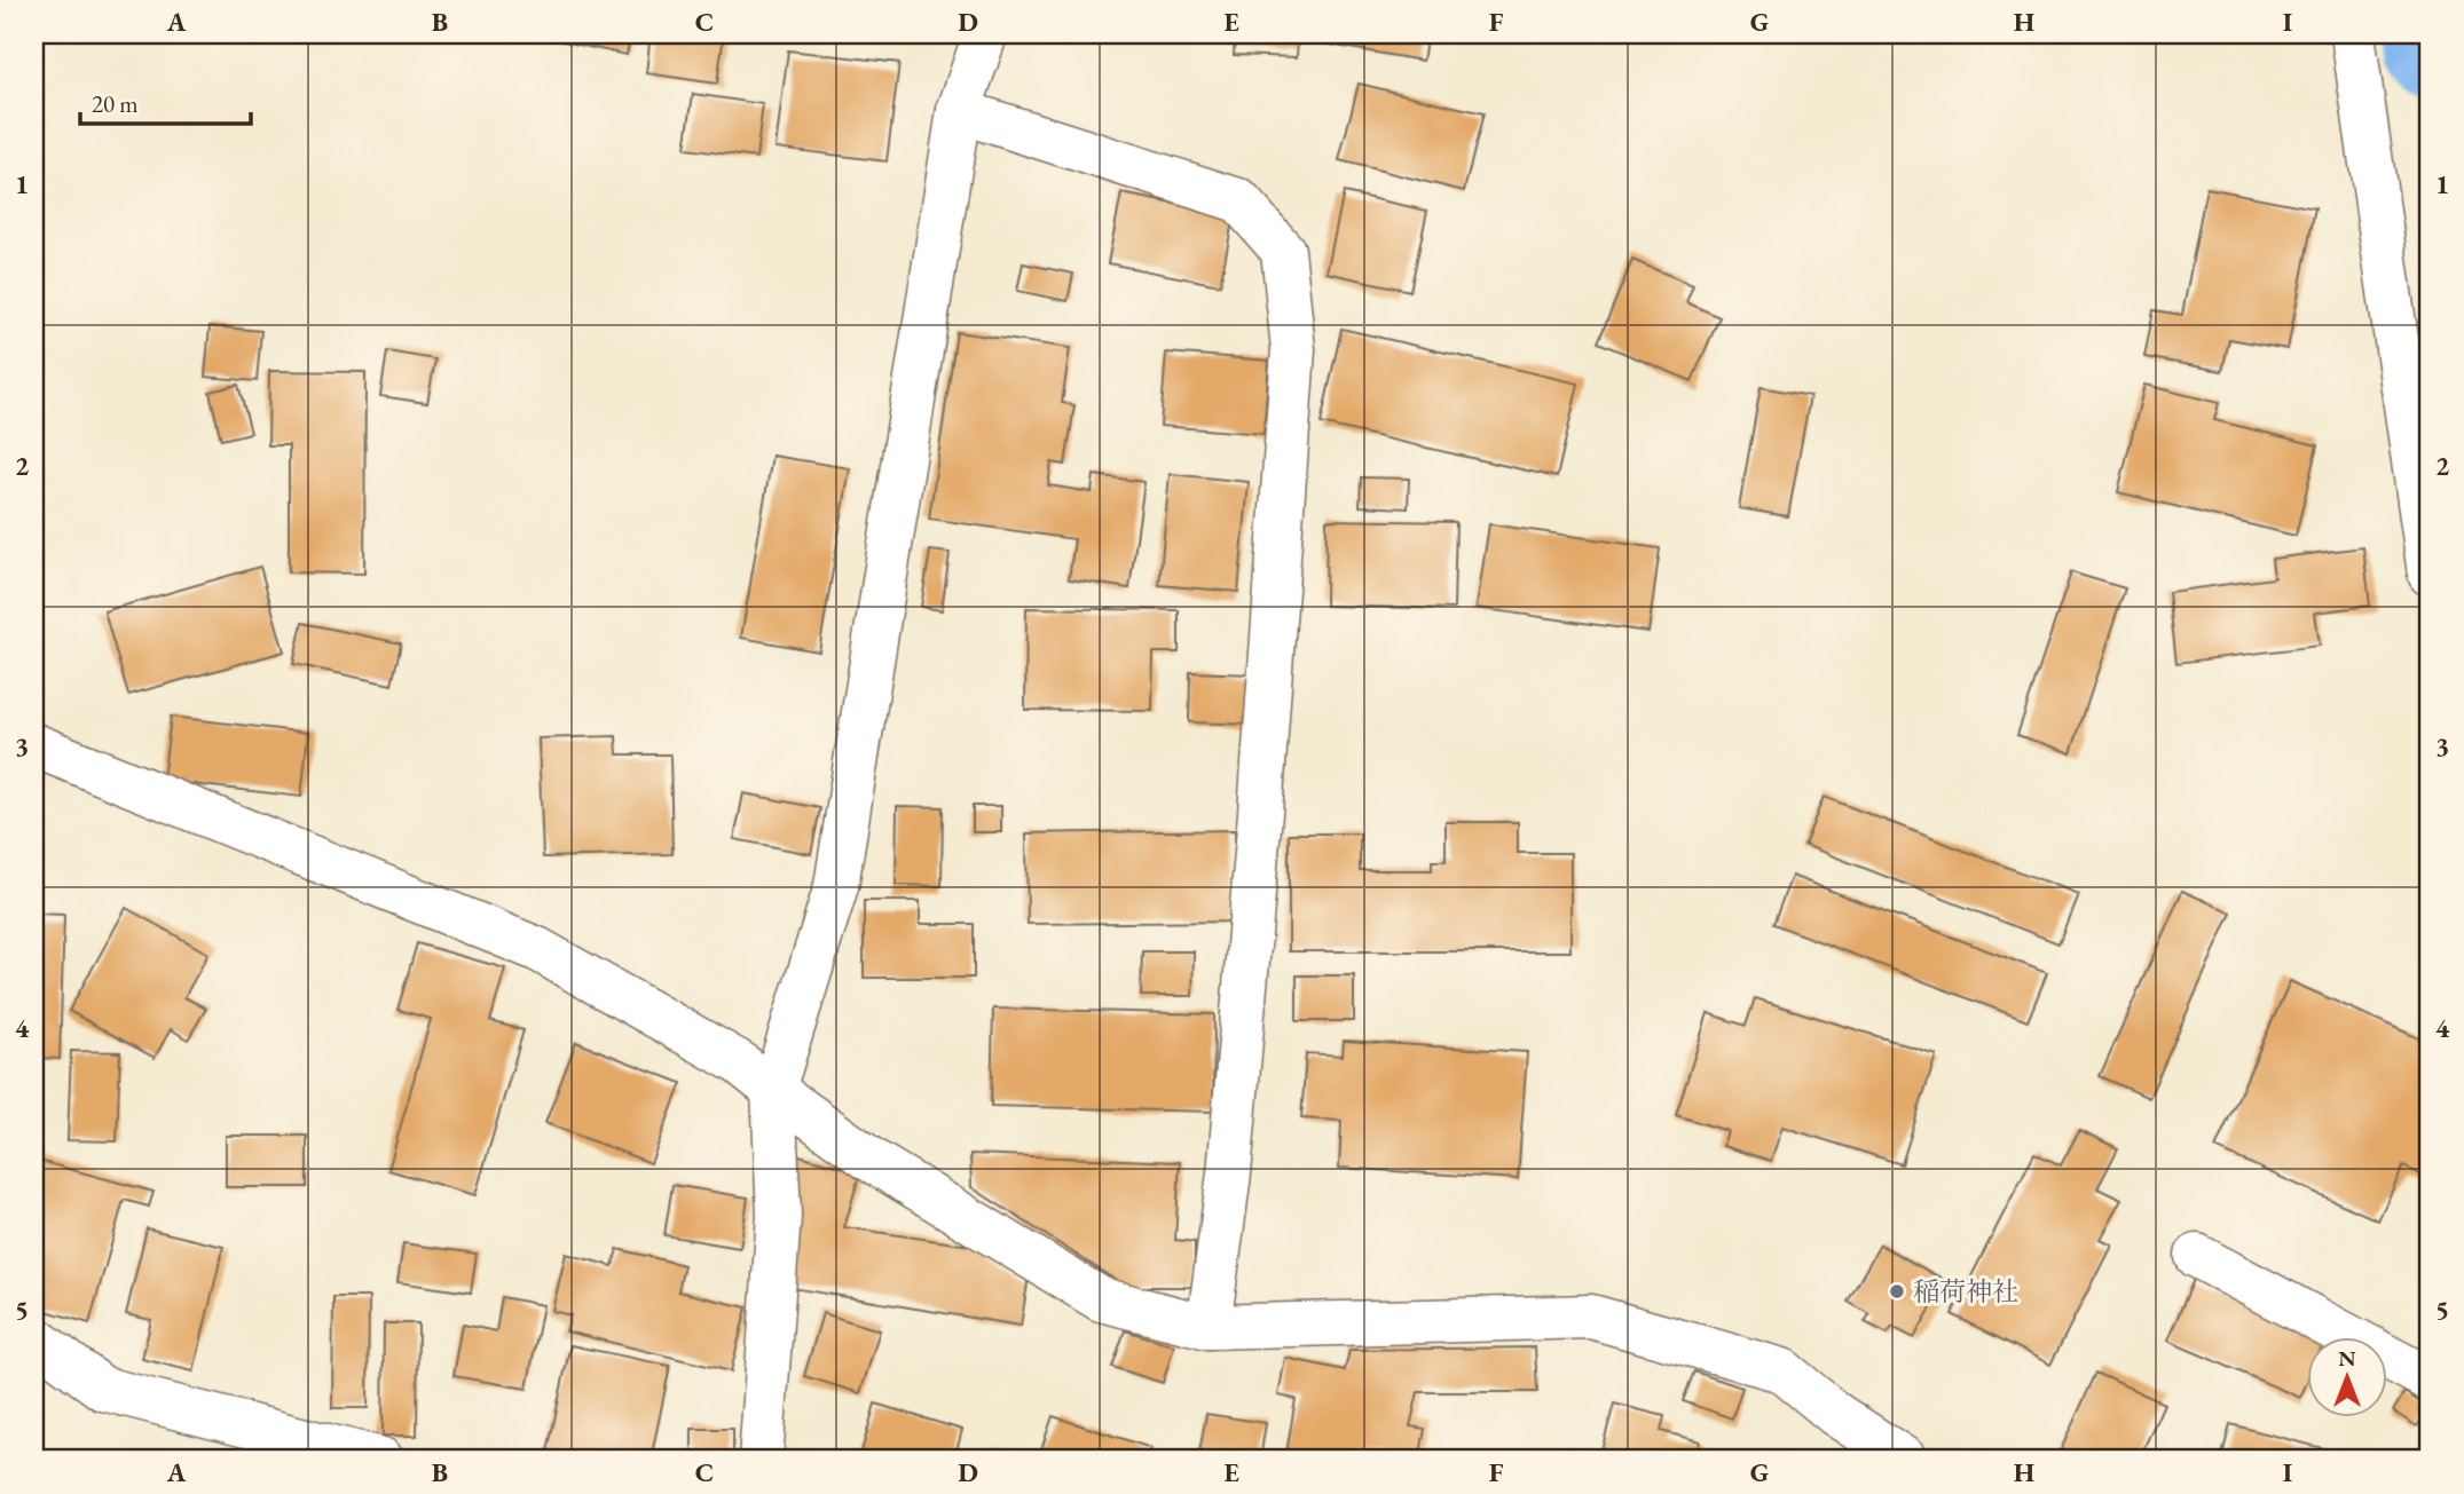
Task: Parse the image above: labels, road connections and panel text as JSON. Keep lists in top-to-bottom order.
{
  "places": ["稲荷神社"],
  "scale_bar": "20 m",
  "north": "top",
  "grid": {
    "columns": [
      "A",
      "B",
      "C",
      "D",
      "E",
      "F",
      "G",
      "H",
      "I"
    ],
    "rows": [
      "1",
      "2",
      "3",
      "4",
      "5"
    ]
  }
}
